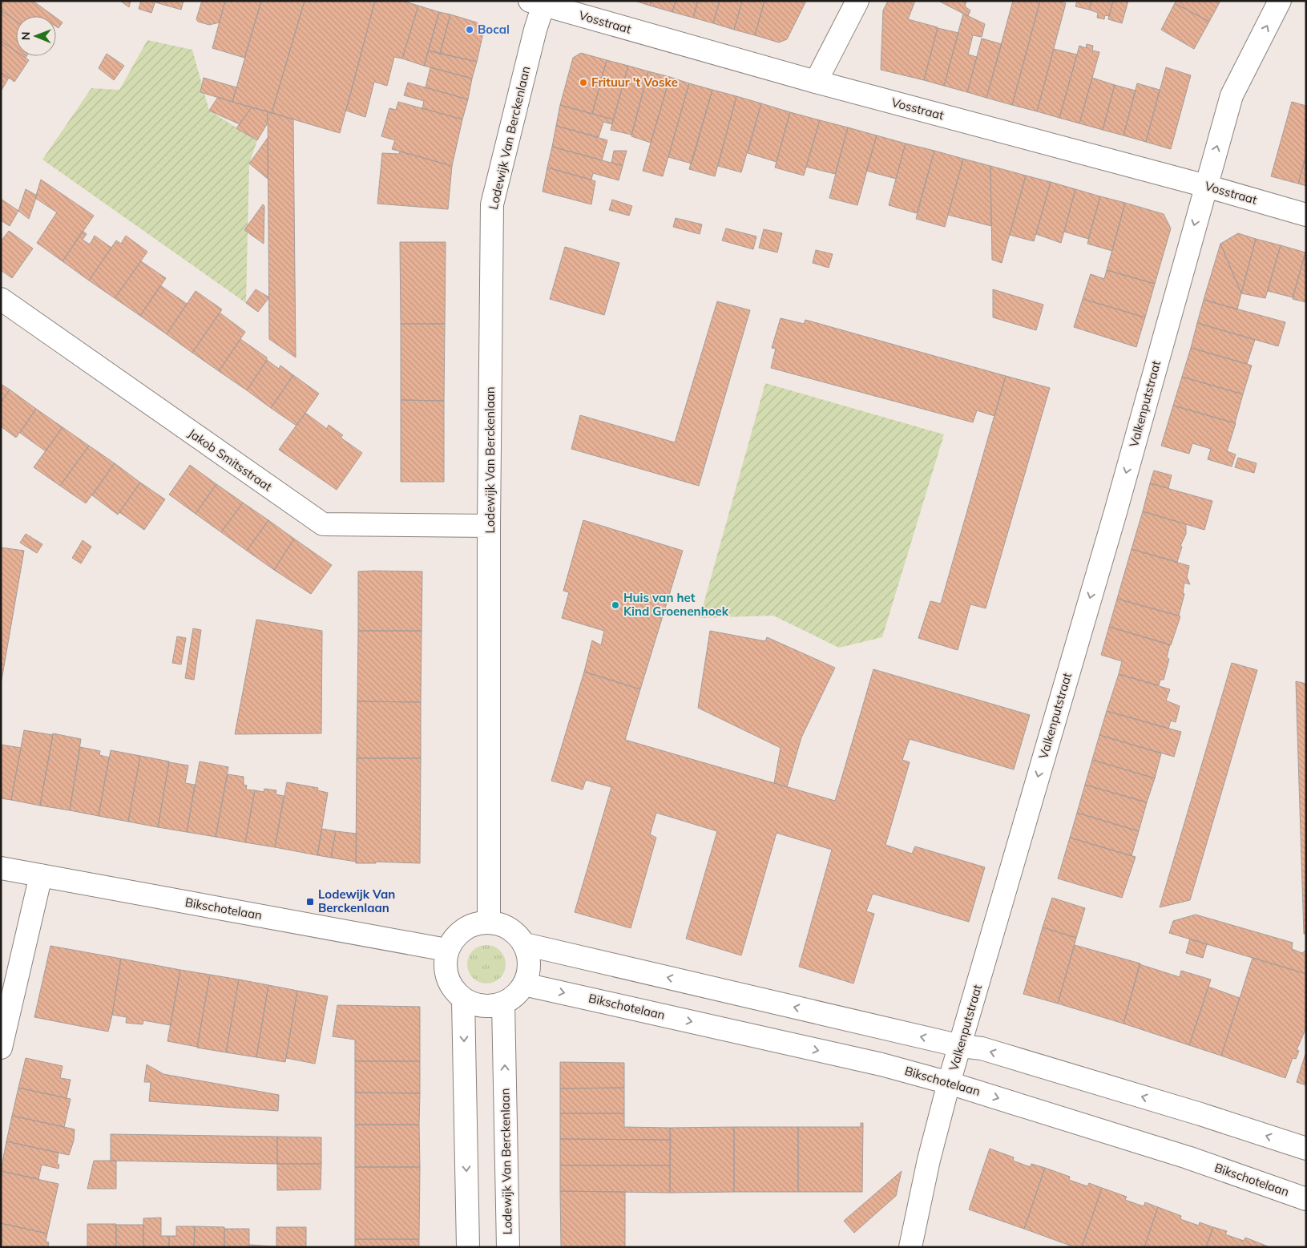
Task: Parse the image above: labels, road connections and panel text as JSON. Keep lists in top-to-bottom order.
{
  "streets": {
    "street": [
      "Vosstraat",
      "Lodewijk Van Berckenlaan",
      "Valkenputstraat",
      "Jakob Smitsstraat",
      "Bikschotelaan"
    ]
  },
  "crossings": [
    ["Vosstraat", "Lodewijk Van Berckenlaan"],
    ["Vosstraat", "Valkenputstraat"],
    ["Lodewijk Van Berckenlaan", "Jakob Smitsstraat"],
    ["Lodewijk Van Berckenlaan", "Bikschotelaan"],
    ["Valkenputstraat", "Bikschotelaan"]
  ],
  "places": {
    "other": ["Bocal", "Frituur 't Voske", "Huis van het Kind Groenenhoek"],
    "transit": ["Lodewijk Van Berckenlaan"]
  },
  "north": "left"
}
